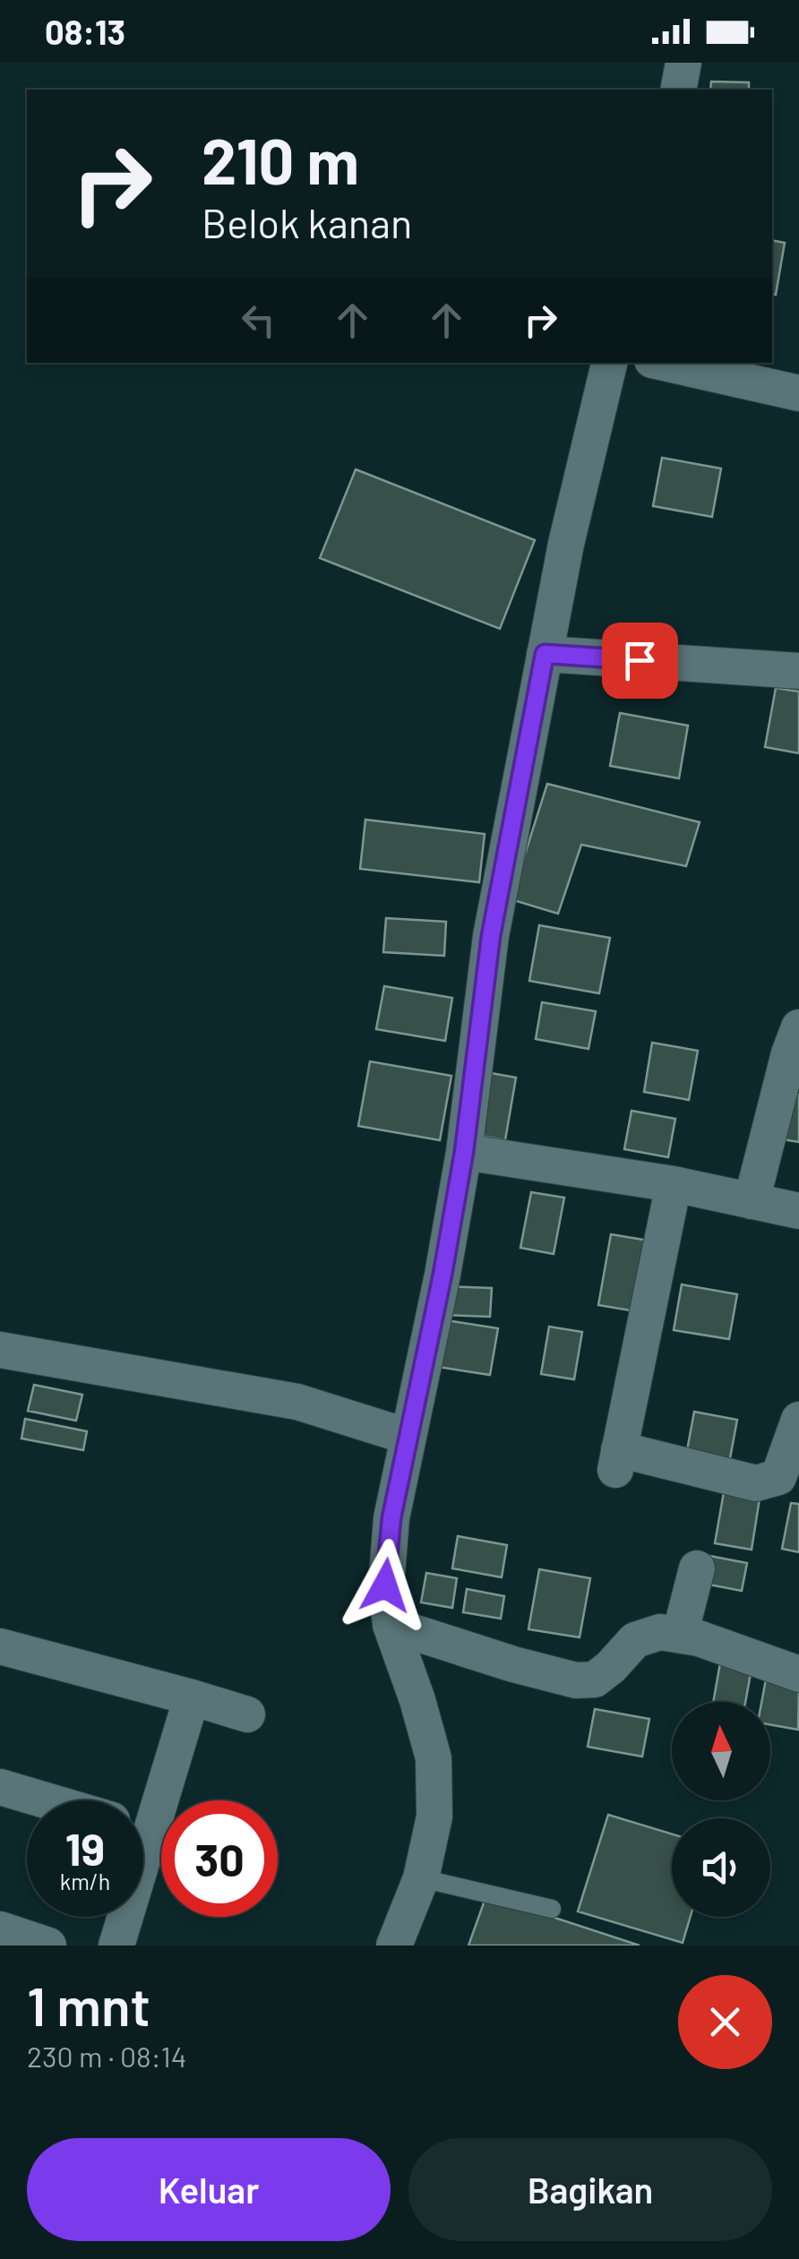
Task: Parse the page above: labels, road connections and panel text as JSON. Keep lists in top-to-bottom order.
{
  "north": "top",
  "page": {
    "status": "08:13",
    "turn": ["210 m", "Belok kanan"],
    "speed": "19 km/h",
    "limit": "30",
    "heading": ["1 mnt", "230 m · 08:14"],
    "buttons": ["Keluar", "Bagikan"]
  }
}
